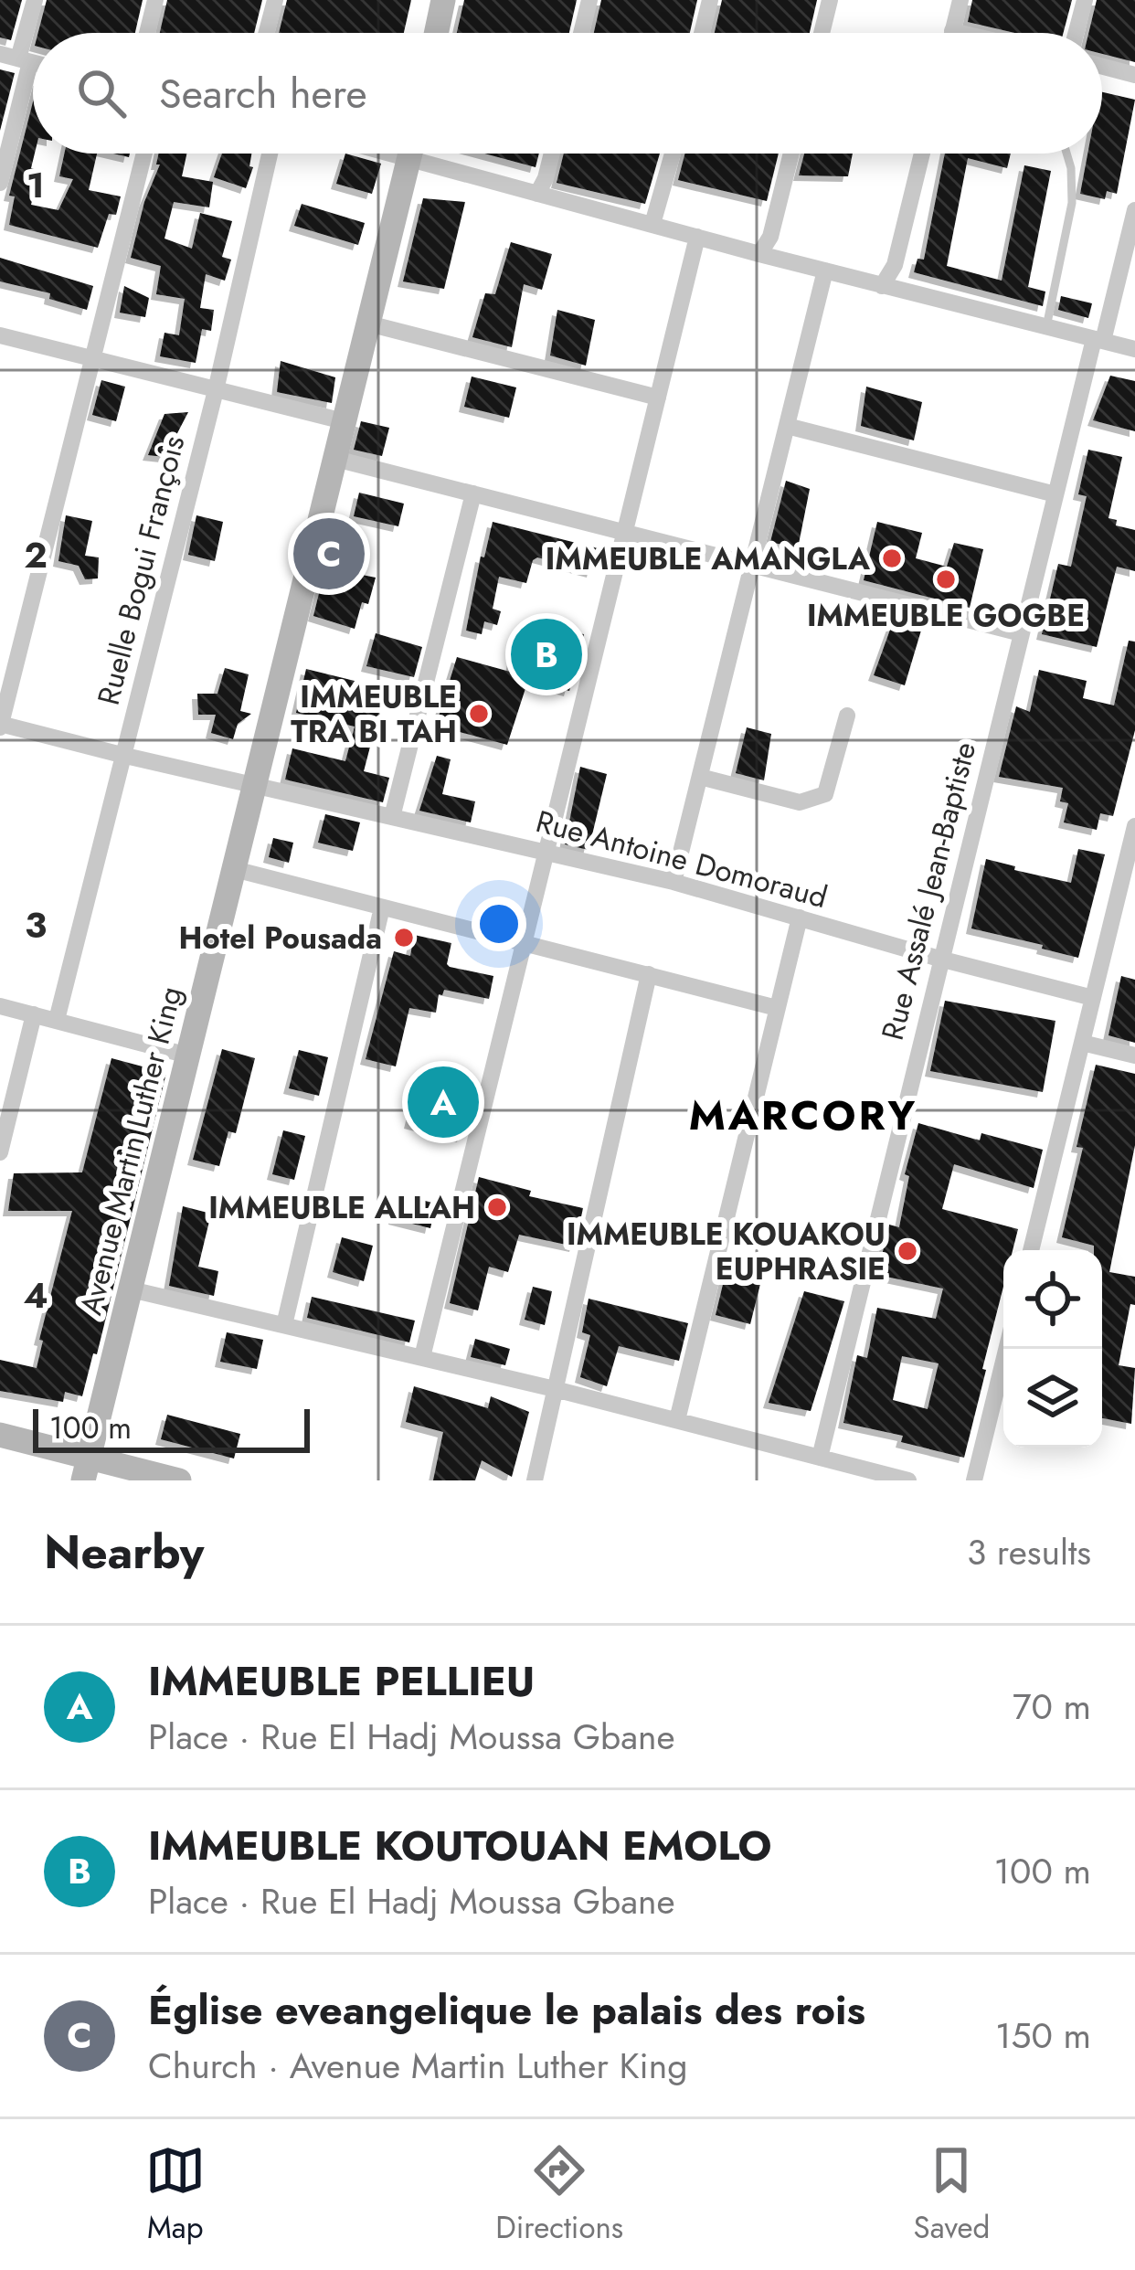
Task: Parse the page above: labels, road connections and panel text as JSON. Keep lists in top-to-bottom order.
{
  "streets": {
    "street": [
      "Ruelle Bogui François",
      "Rue Antoine Domoraud",
      "Rue Assalé Jean-Baptiste",
      "Avenue Martin Luther King"
    ]
  },
  "crossings": [
    ["Ruelle Bogui François", "Rue Antoine Domoraud"],
    ["Rue Antoine Domoraud", "Rue Assalé Jean-Baptiste"],
    ["Rue Antoine Domoraud", "Avenue Martin Luther King"]
  ],
  "districts": ["MARCORY"],
  "places": [
    "IMMEUBLE AMANGLA",
    "IMMEUBLE GOGBE",
    "IMMEUBLE TRA BI TAH",
    "Hotel Pousada",
    "IMMEUBLE ALLAH",
    "IMMEUBLE KOUAKOU EUPHRASIE"
  ],
  "scale_bar": "100 m",
  "page": {
    "search": "Search here",
    "pins": ["C", "B", "A"],
    "scale": "100 m",
    "heading": ["Nearby", "3 results"],
    "list": [
      {
        "mark": "A",
        "name": "IMMEUBLE PELLIEU",
        "note": "Place · Rue El Hadj Moussa Gbane",
        "value": "70 m"
      },
      {
        "mark": "B",
        "name": "IMMEUBLE KOUTOUAN EMOLO",
        "note": "Place · Rue El Hadj Moussa Gbane",
        "value": "100 m"
      },
      {
        "mark": "C",
        "name": "Église eveangelique le palais des rois",
        "note": "Church · Avenue Martin Luther King",
        "value": "150 m"
      }
    ],
    "nav": ["Map", "Directions", "Saved"]
  },
  "grid": {
    "rows": [
      "1",
      "2",
      "3",
      "4"
    ]
  }
}
